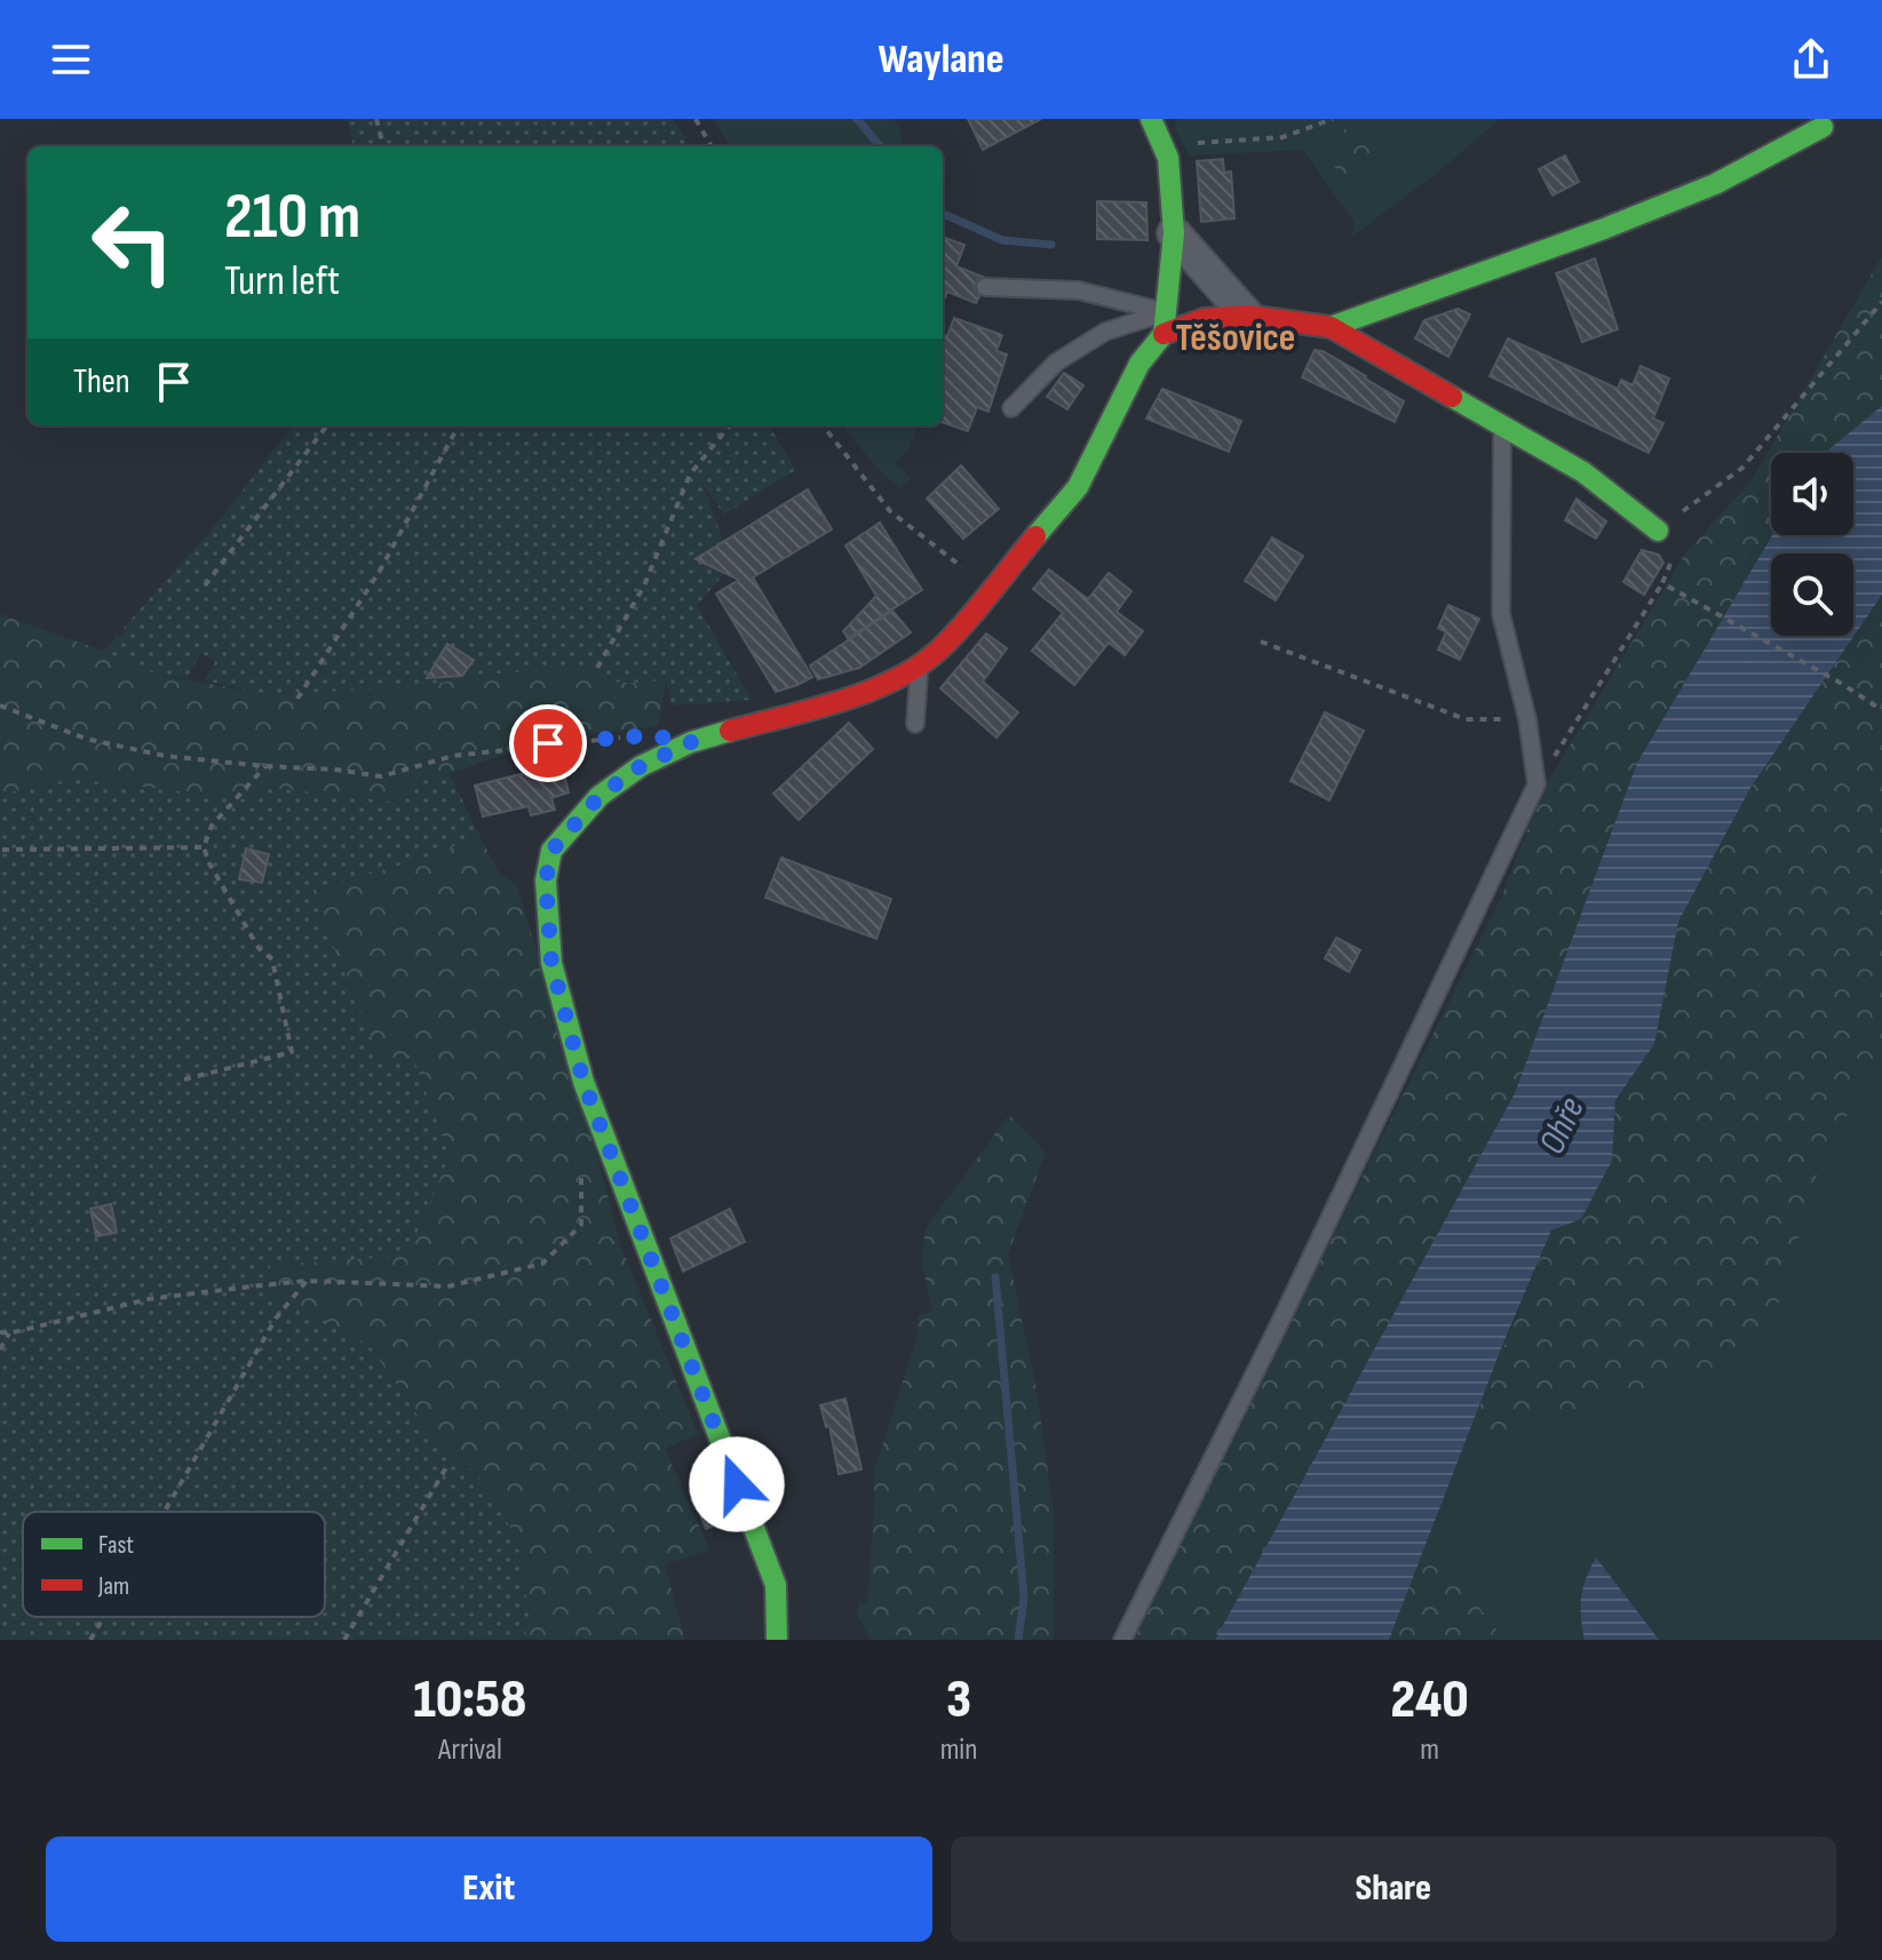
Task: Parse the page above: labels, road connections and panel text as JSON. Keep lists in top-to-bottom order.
{
  "districts": ["Těšovice"],
  "water": ["Ohře"],
  "legend": ["Fast", "Jam"],
  "page": {
    "header": "Waylane",
    "turn": ["210 m", "Turn left"],
    "then": "Then",
    "eta": [
      "10:58",
      "Arrival",
      "3",
      "min",
      "240",
      "m"
    ],
    "buttons": ["Exit", "Share"]
  }
}
